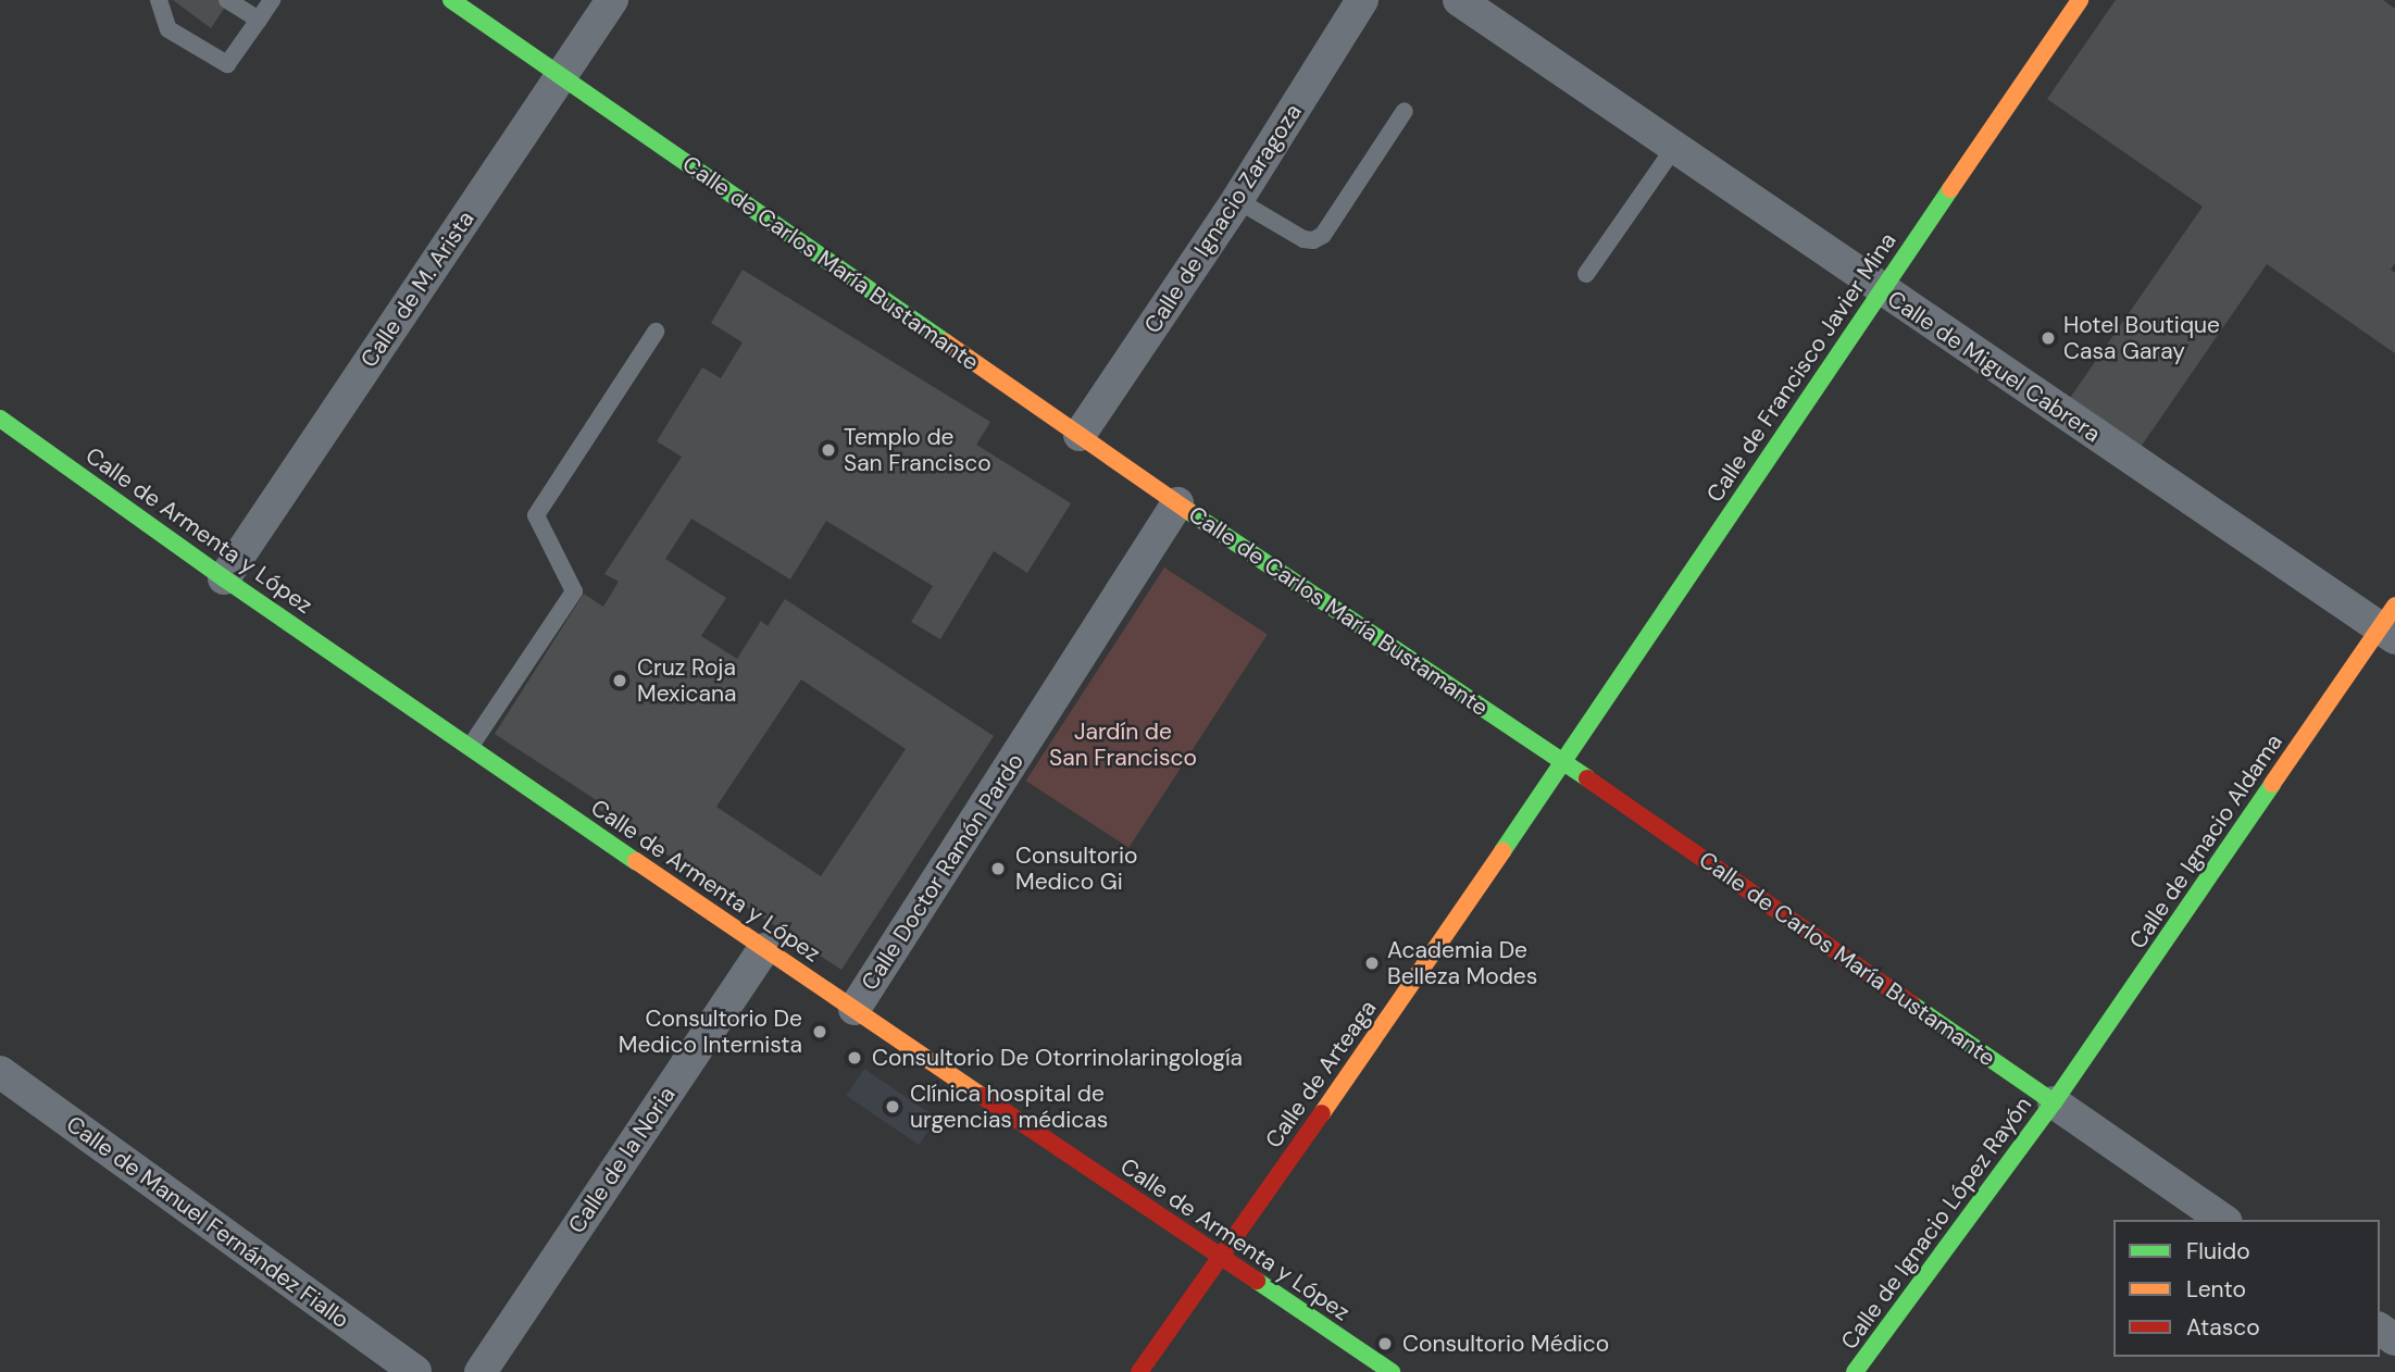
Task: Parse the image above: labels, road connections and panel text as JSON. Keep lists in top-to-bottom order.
{
  "streets": {
    "street": [
      "Calle de Ignacio Zaragoza",
      "Calle de Carlos María Bustamante",
      "Calle de M. Arista",
      "Calle de Miguel Cabrera",
      "Calle de Francisco Javier Mina",
      "Calle de Armenta y López",
      "Calle de Ignacio Aldama",
      "Calle Doctor Ramón Pardo",
      "Calle de Arteaga",
      "Calle de la Noria",
      "Calle de Manuel Fernández Fiallo",
      "Calle de Ignacio López Rayón"
    ]
  },
  "crossings": [
    ["Calle de Ignacio Zaragoza", "Calle de Carlos María Bustamante"],
    ["Calle de Carlos María Bustamante", "Calle de M. Arista"],
    ["Calle de Carlos María Bustamante", "Calle de Francisco Javier Mina"],
    ["Calle de Carlos María Bustamante", "Calle de Ignacio Aldama"],
    ["Calle de Carlos María Bustamante", "Calle Doctor Ramón Pardo"],
    ["Calle de Carlos María Bustamante", "Calle de Arteaga"],
    ["Calle de Carlos María Bustamante", "Calle de Ignacio López Rayón"],
    ["Calle de M. Arista", "Calle de Armenta y López"],
    ["Calle de Miguel Cabrera", "Calle de Francisco Javier Mina"],
    ["Calle de Miguel Cabrera", "Calle de Ignacio Aldama"],
    ["Calle de Francisco Javier Mina", "Calle de Arteaga"],
    ["Calle de Armenta y López", "Calle Doctor Ramón Pardo"],
    ["Calle de Armenta y López", "Calle de Arteaga"],
    ["Calle de Armenta y López", "Calle de la Noria"],
    ["Calle de Ignacio Aldama", "Calle de Ignacio López Rayón"]
  ],
  "parks": ["Jardín de San Francisco"],
  "places": [
    "Hotel Boutique Casa Garay",
    "Templo de San Francisco",
    "Cruz Roja Mexicana",
    "Consultorio Medico Gi",
    "Academia De Belleza Modes",
    "Consultorio De Medico Internista",
    "Consultorio De Otorrinolaringología",
    "Clínica hospital de urgencias médicas",
    "Consultorio Médico"
  ],
  "legend": ["Fluido", "Lento", "Atasco"]
}
